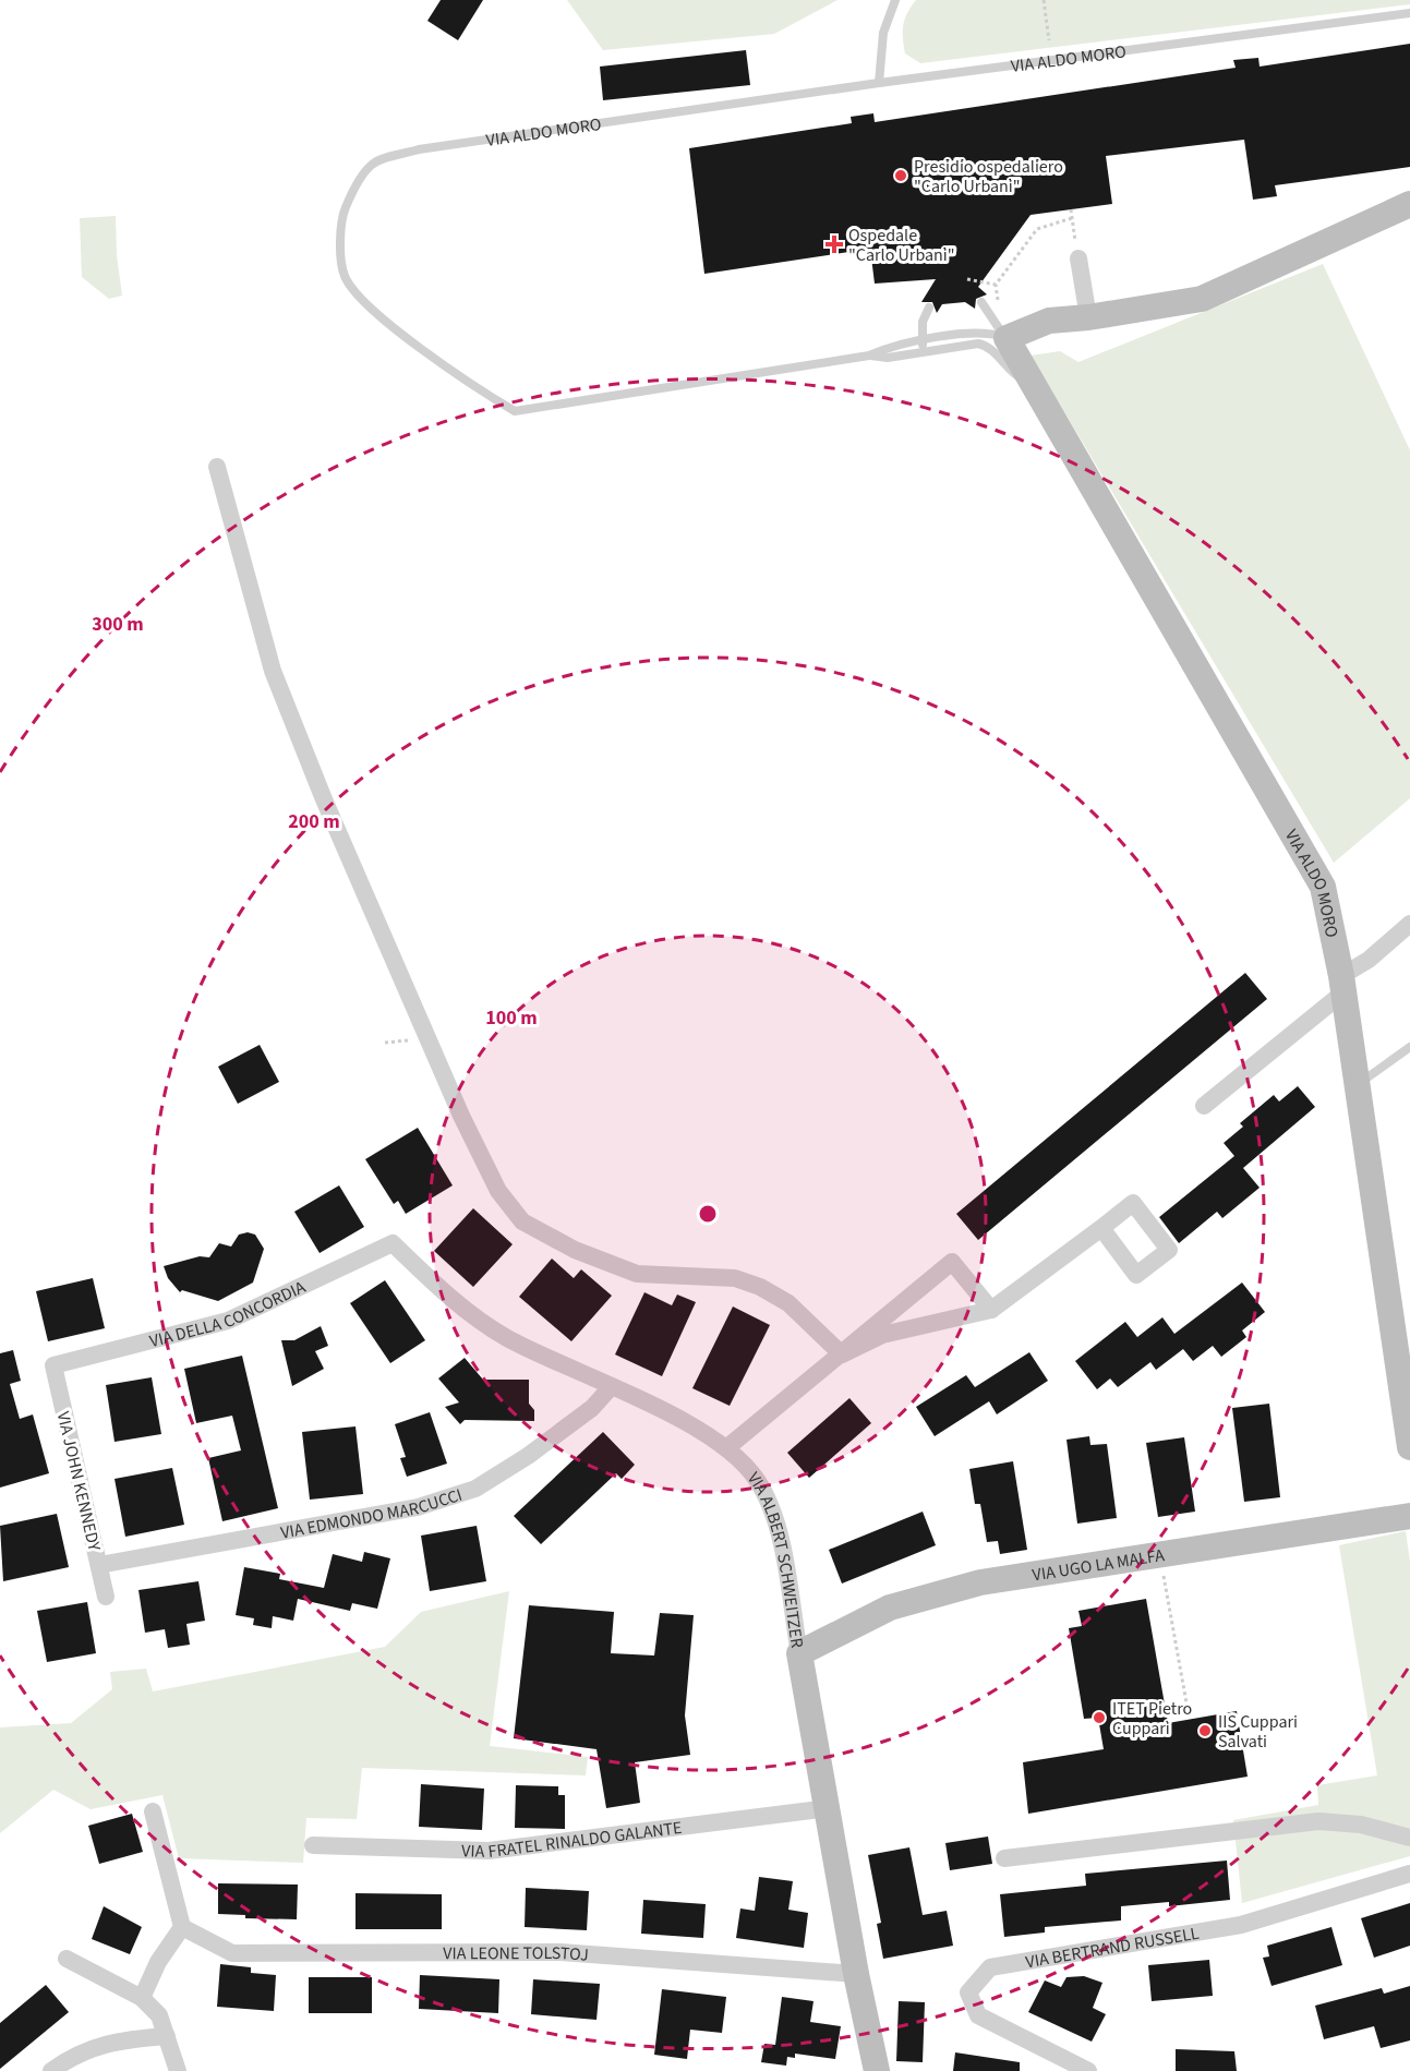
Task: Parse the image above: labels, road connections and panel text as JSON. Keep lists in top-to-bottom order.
{
  "streets": {
    "street": [
      "VIA ALDO MORO",
      "VIA DELLA CONCORDIA",
      "VIA JOHN KENNEDY",
      "VIA EDMONDO MARCUCCI",
      "VIA ALBERT SCHWEITZER",
      "VIA UGO LA MALFA",
      "VIA FRATEL RINALDO GALANTE",
      "VIA BERTRAND RUSSELL",
      "VIA LEONE TOLSTOJ"
    ]
  },
  "crossings": [
    ["VIA DELLA CONCORDIA", "VIA JOHN KENNEDY"],
    ["VIA DELLA CONCORDIA", "VIA ALBERT SCHWEITZER"],
    ["VIA JOHN KENNEDY", "VIA EDMONDO MARCUCCI"],
    ["VIA EDMONDO MARCUCCI", "VIA ALBERT SCHWEITZER"],
    ["VIA ALBERT SCHWEITZER", "VIA UGO LA MALFA"],
    ["VIA ALBERT SCHWEITZER", "VIA FRATEL RINALDO GALANTE"],
    ["VIA ALBERT SCHWEITZER", "VIA LEONE TOLSTOJ"]
  ],
  "places": {
    "other": ["Presidio ospedaliero \"Carlo Urbani\"", "ITET Pietro Cuppari", "IIS Cuppari Salvati"],
    "health": ["Ospedale \"Carlo Urbani\""]
  },
  "rings": ["300 m", "200 m", "100 m"]
}
